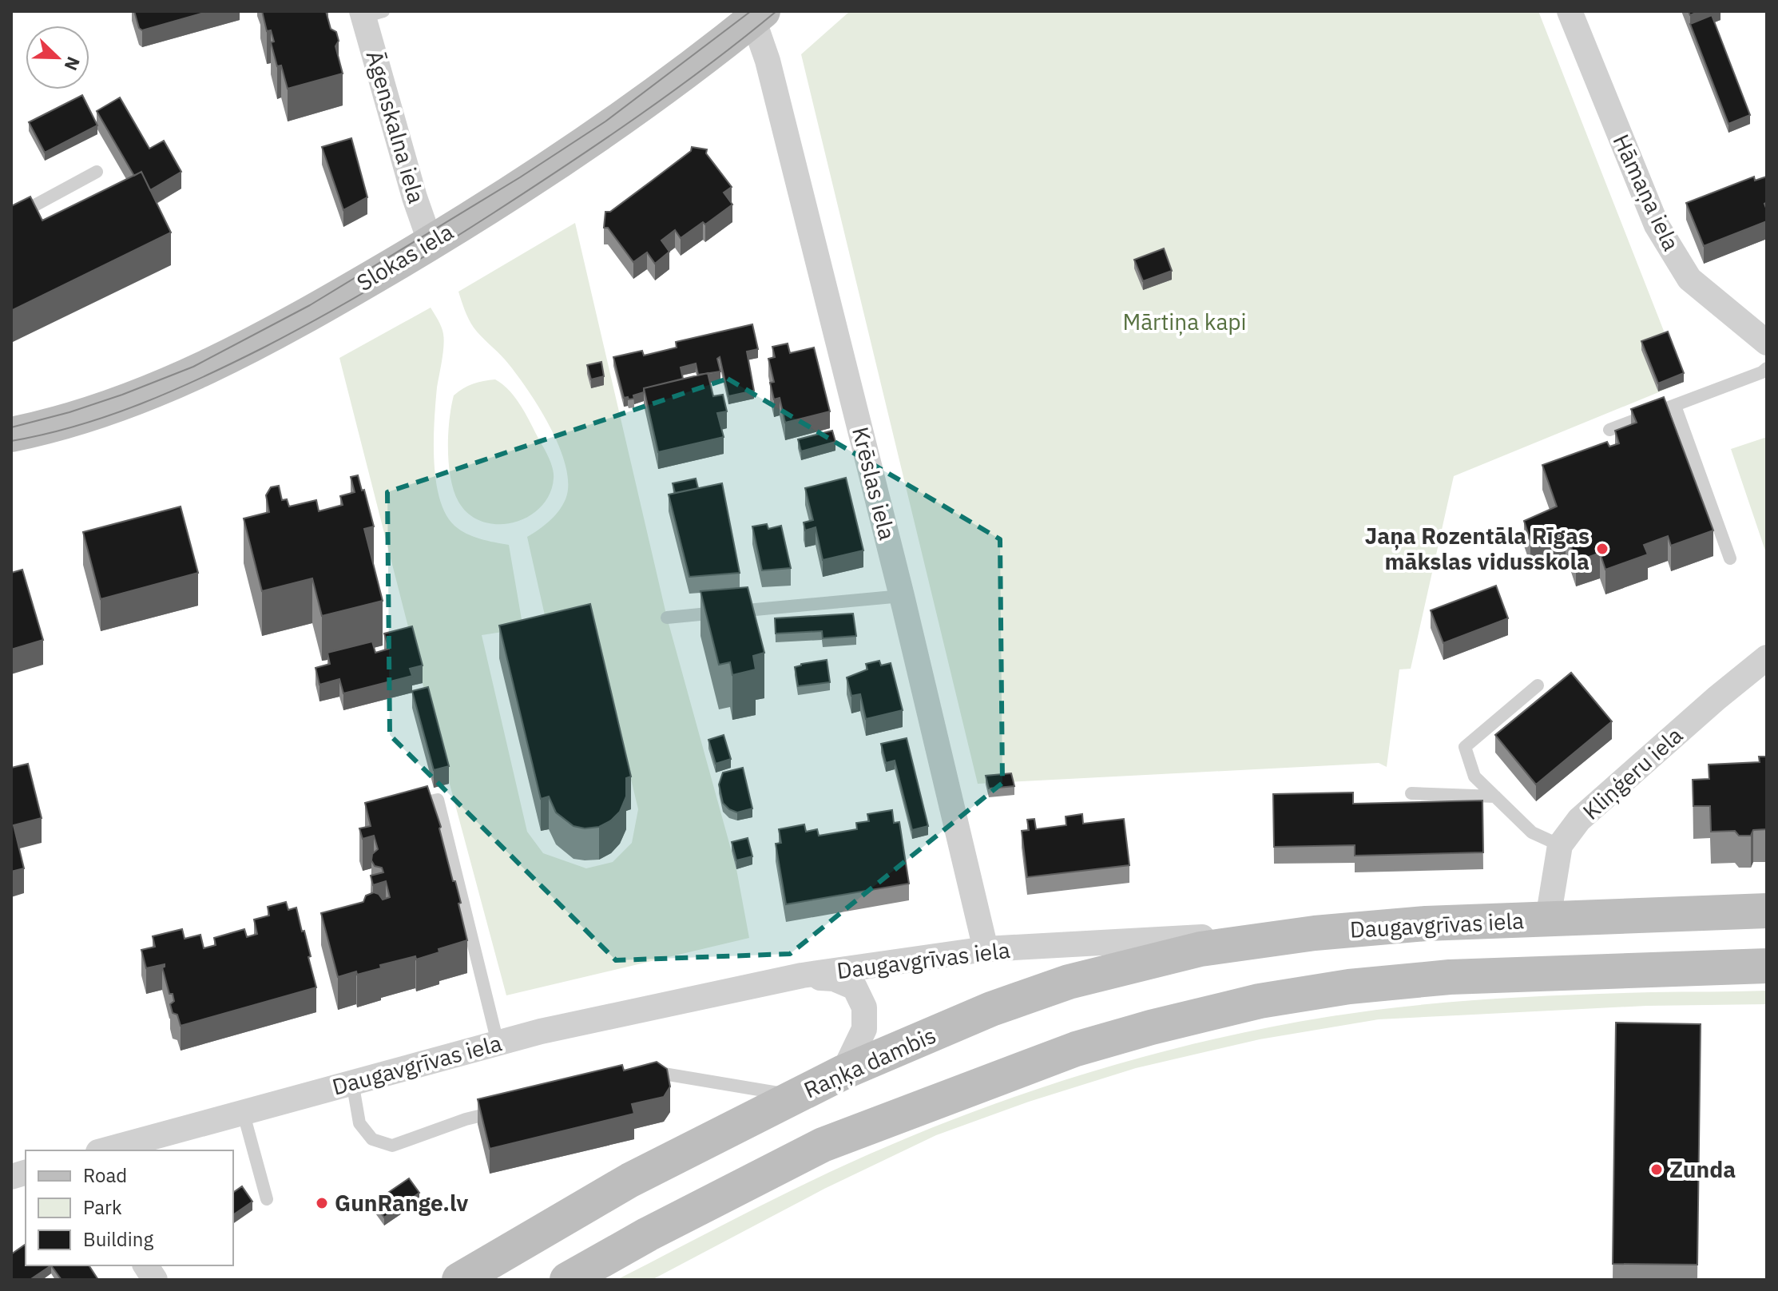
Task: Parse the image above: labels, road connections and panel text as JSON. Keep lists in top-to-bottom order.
{
  "streets": {
    "main road": ["Slokas iela", "Daugavgrīvas iela", "Raņķa dambis"],
    "street": [
      "Āgenskalna iela",
      "Hāmaņa iela",
      "Krēslas iela",
      "Kliņģeru iela"
    ]
  },
  "crossings": [
    ["Āgenskalna iela", "Slokas iela"],
    ["Slokas iela", "Krēslas iela"],
    ["Krēslas iela", "Daugavgrīvas iela"],
    ["Kliņģeru iela", "Daugavgrīvas iela"],
    ["Daugavgrīvas iela", "Raņķa dambis"]
  ],
  "parks": ["Mārtiņa kapi"],
  "places": ["Jaņa Rozentāla Rīgas mākslas vidusskola", "Zunda", "GunRange.lv"],
  "legend": ["Road", "Park", "Building"],
  "north": "bottom right"
}
